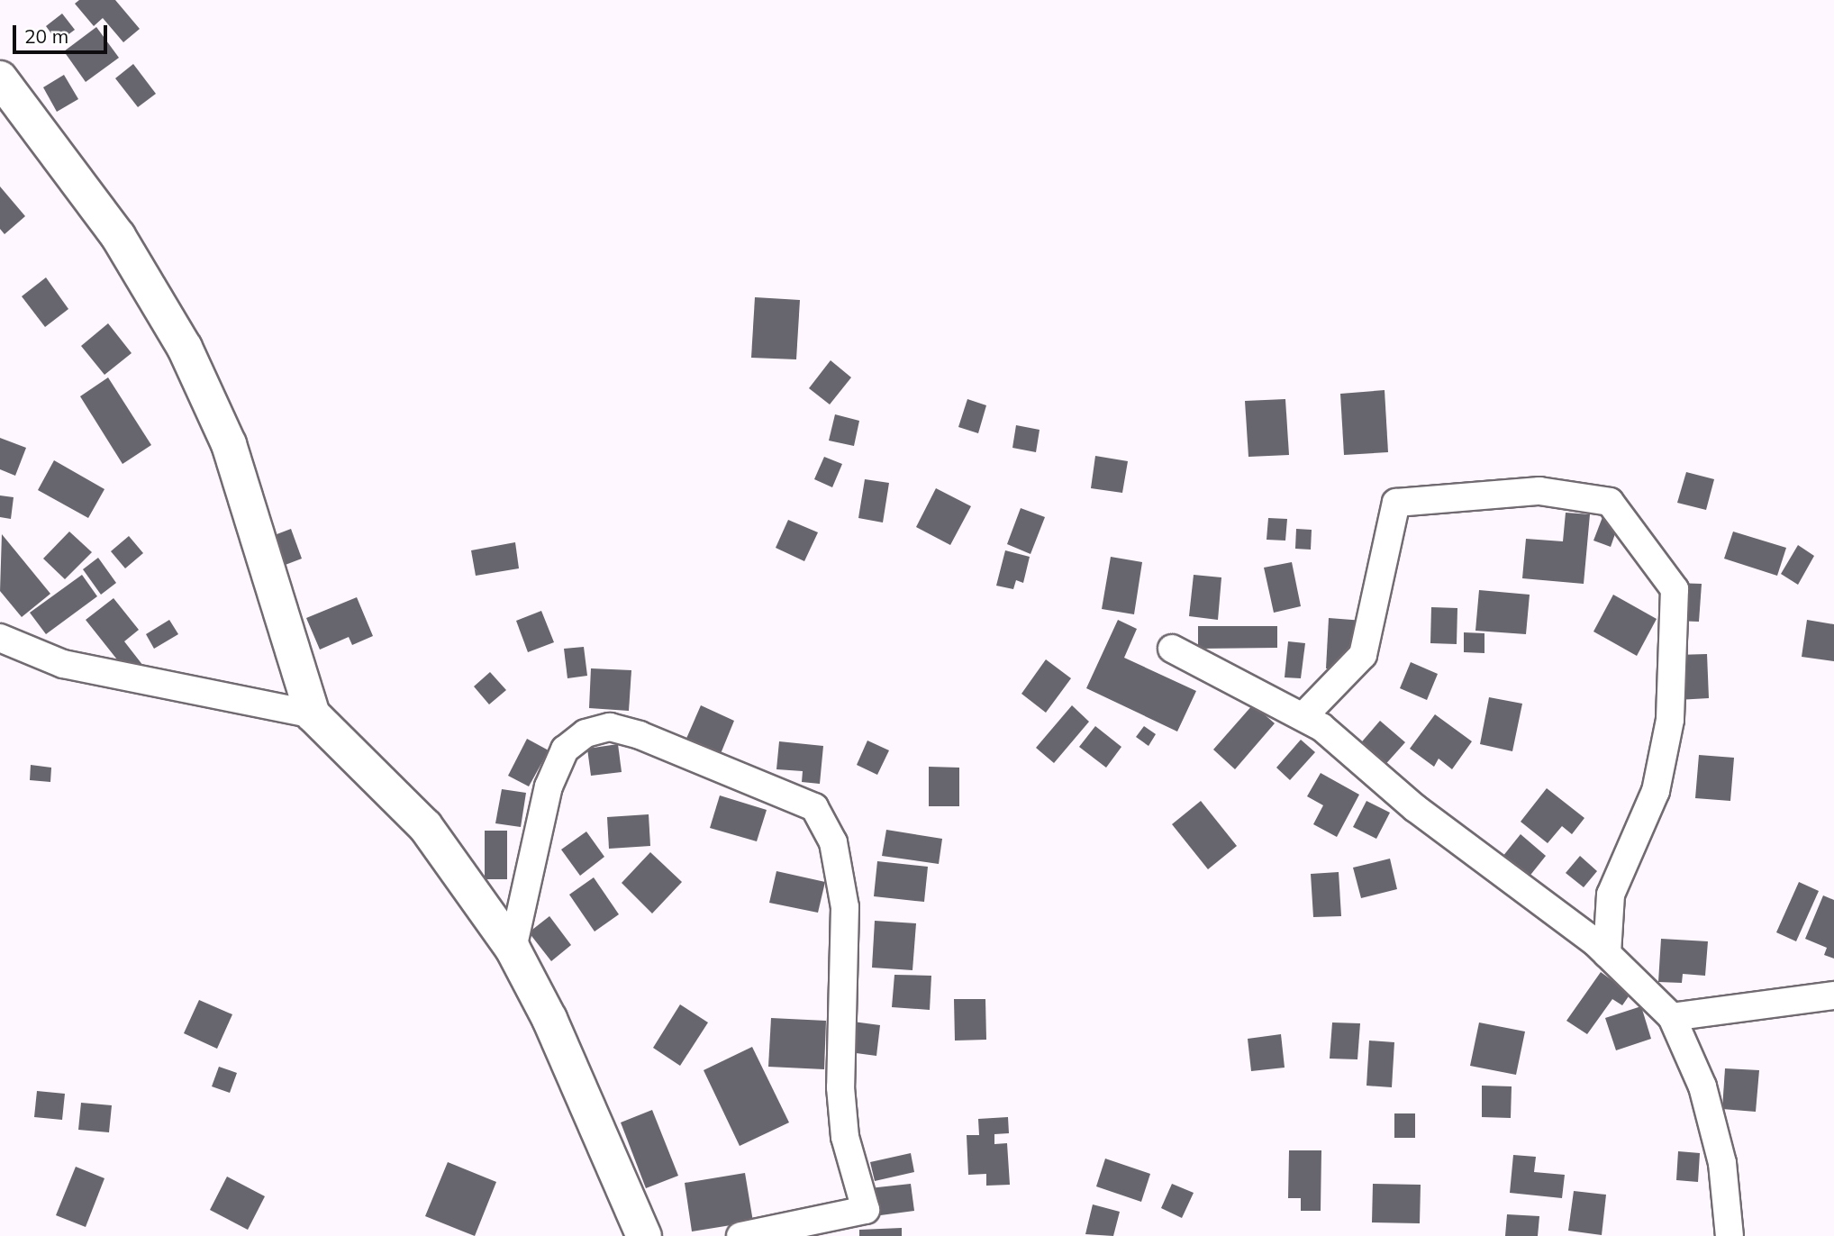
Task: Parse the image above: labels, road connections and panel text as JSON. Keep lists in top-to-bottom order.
{
  "scale_bar": "20 m"
}
